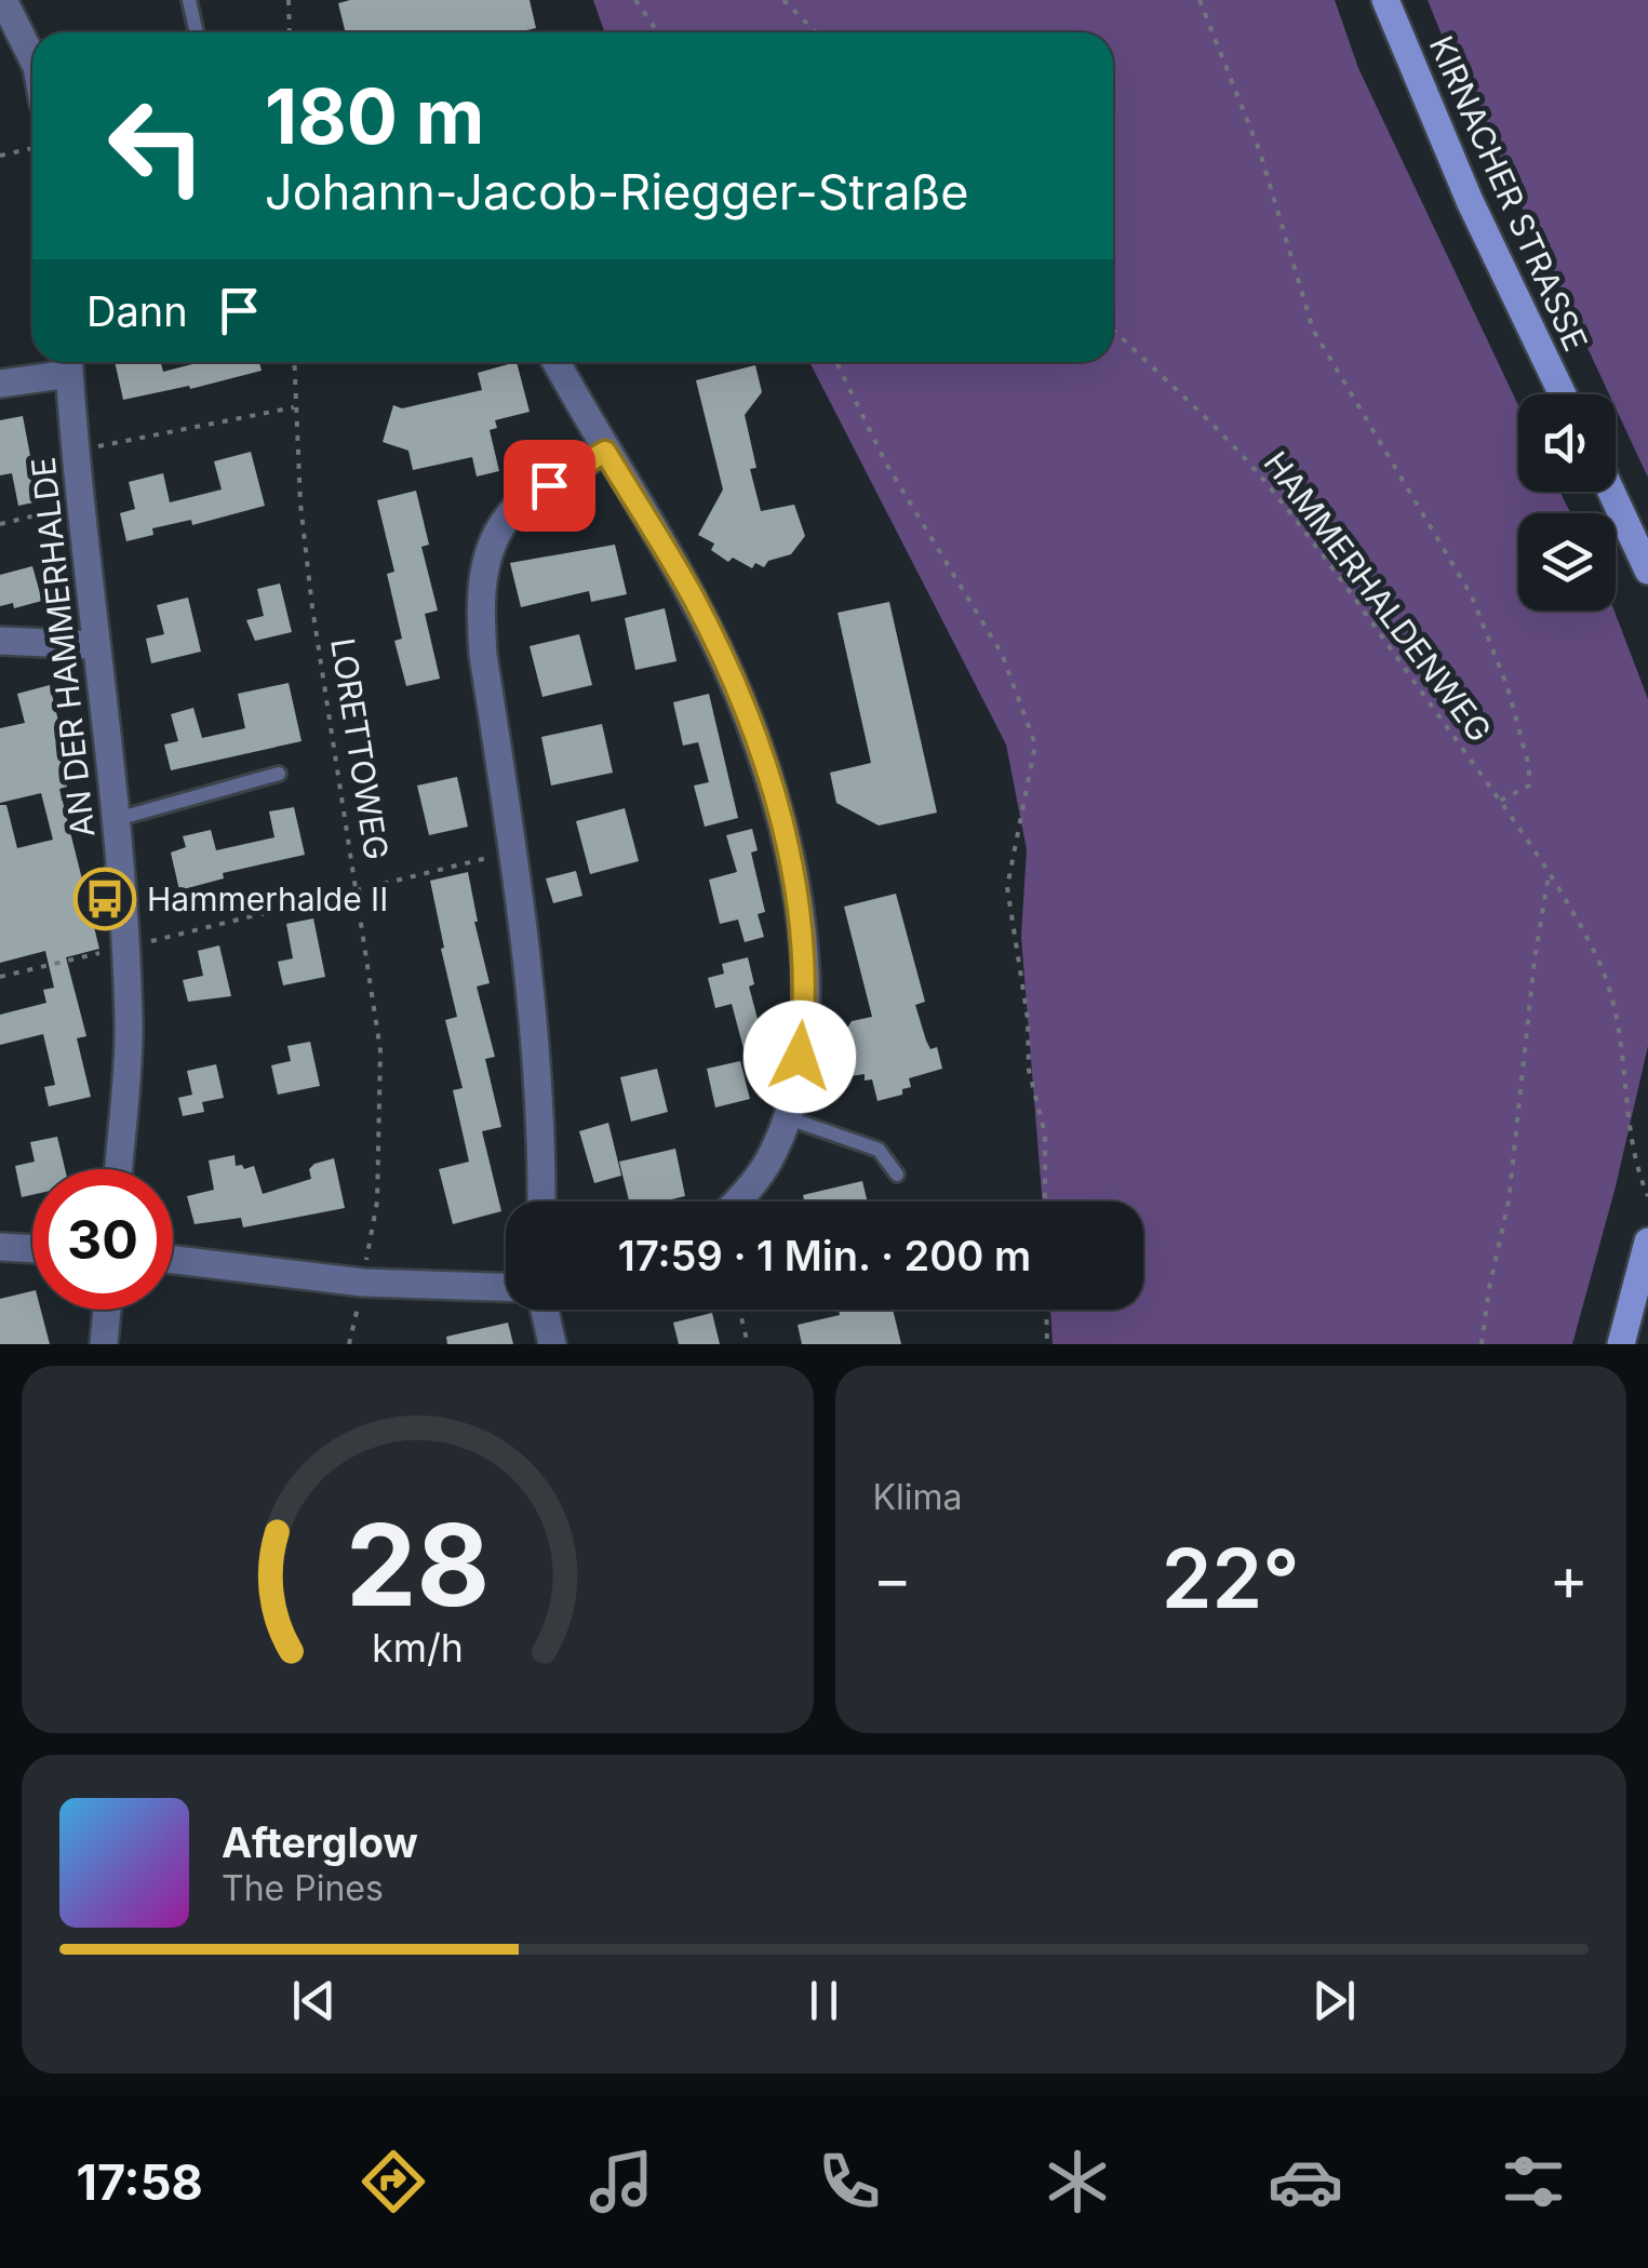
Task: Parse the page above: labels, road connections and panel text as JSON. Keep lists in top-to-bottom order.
{
  "streets": {
    "main road": ["KIRNACHER STRASSE"],
    "street": ["AN DER HAMMERHALDE"],
    "path": ["HAMMERHALDENWEG", "LORETTOWEG"]
  },
  "places": {
    "bus stop": ["Hammerhalde II"]
  },
  "page": {
    "turn": ["180 m", "Johann-Jacob-Riegger-Straße"],
    "then": "Dann",
    "limit": "30",
    "trip": "17:59 · 1 Min. · 200 m",
    "tile": "Klima",
    "heat": ["−", "22°", "+"],
    "song": ["Afterglow", "The Pines"],
    "tabs": "17:58",
    "gauge": ["28", "km/h"]
  }
}
